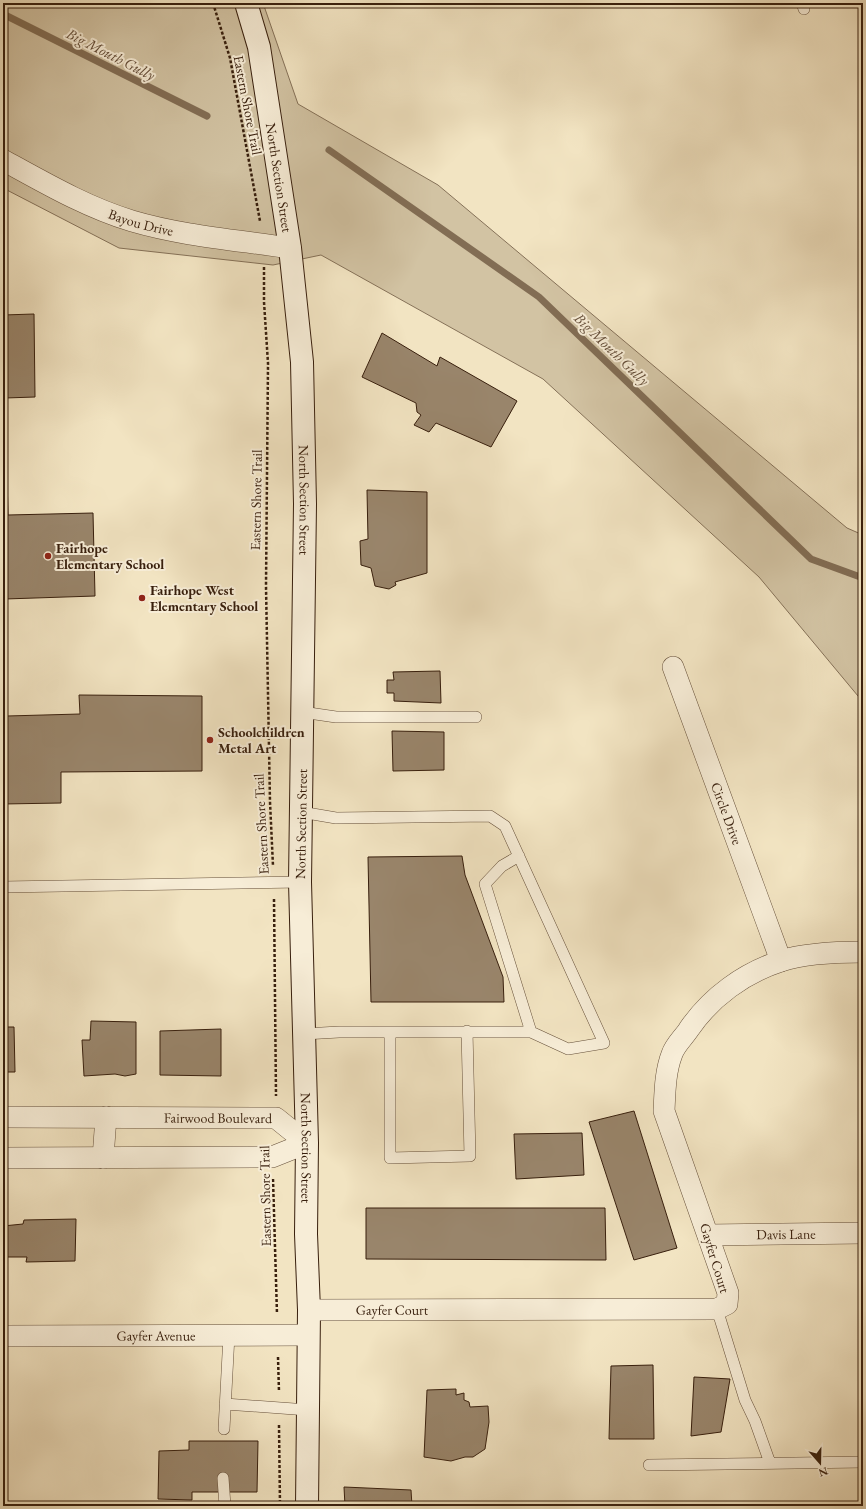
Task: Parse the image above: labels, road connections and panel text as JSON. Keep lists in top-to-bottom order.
{
  "streets": {
    "main road": ["North Section Street"],
    "street": [
      "Bayou Drive",
      "Circle Drive",
      "Fairwood Boulevard",
      "Davis Lane",
      "Gayfer Court",
      "Gayfer Avenue"
    ],
    "path": ["Eastern Shore Trail"]
  },
  "crossings": [
    ["Eastern Shore Trail", "Bayou Drive"],
    ["Eastern Shore Trail", "Fairwood Boulevard"],
    ["Eastern Shore Trail", "Gayfer Avenue"],
    ["North Section Street", "Bayou Drive"],
    ["North Section Street", "Fairwood Boulevard"],
    ["North Section Street", "Gayfer Court"],
    ["North Section Street", "Gayfer Avenue"],
    ["Circle Drive", "Gayfer Court"],
    ["Davis Lane", "Gayfer Court"]
  ],
  "water": ["Big Mouth Gully"],
  "places": ["Fairhope Elementary School", "Fairhope West Elementary School", "Schoolchildren Metal Art"],
  "north": "bottom"
}
